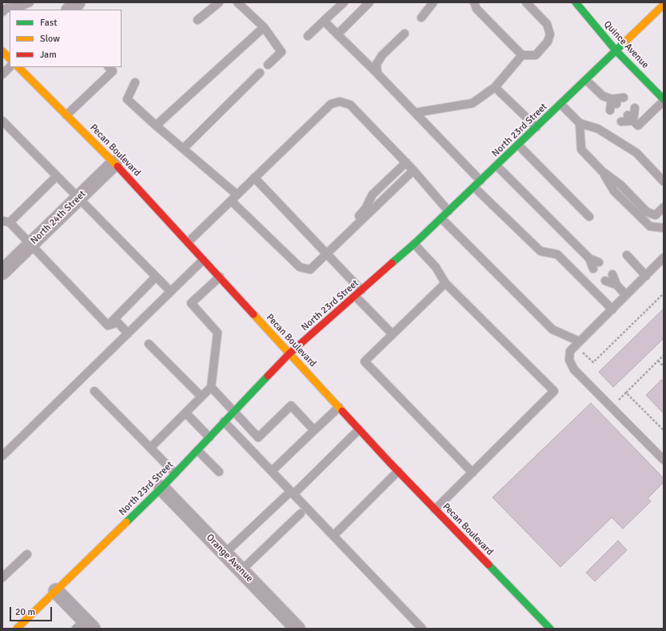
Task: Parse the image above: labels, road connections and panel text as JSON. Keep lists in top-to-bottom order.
{
  "streets": {
    "main road": ["Quince Avenue", "North 23rd Street", "Pecan Boulevard"],
    "street": ["North 24th Street", "Orange Avenue"]
  },
  "crossings": [
    ["Quince Avenue", "North 23rd Street"],
    ["North 23rd Street", "Pecan Boulevard"],
    ["North 23rd Street", "Orange Avenue"],
    ["Pecan Boulevard", "North 24th Street"]
  ],
  "legend": ["Fast", "Slow", "Jam"],
  "scale_bar": "20 m"
}
